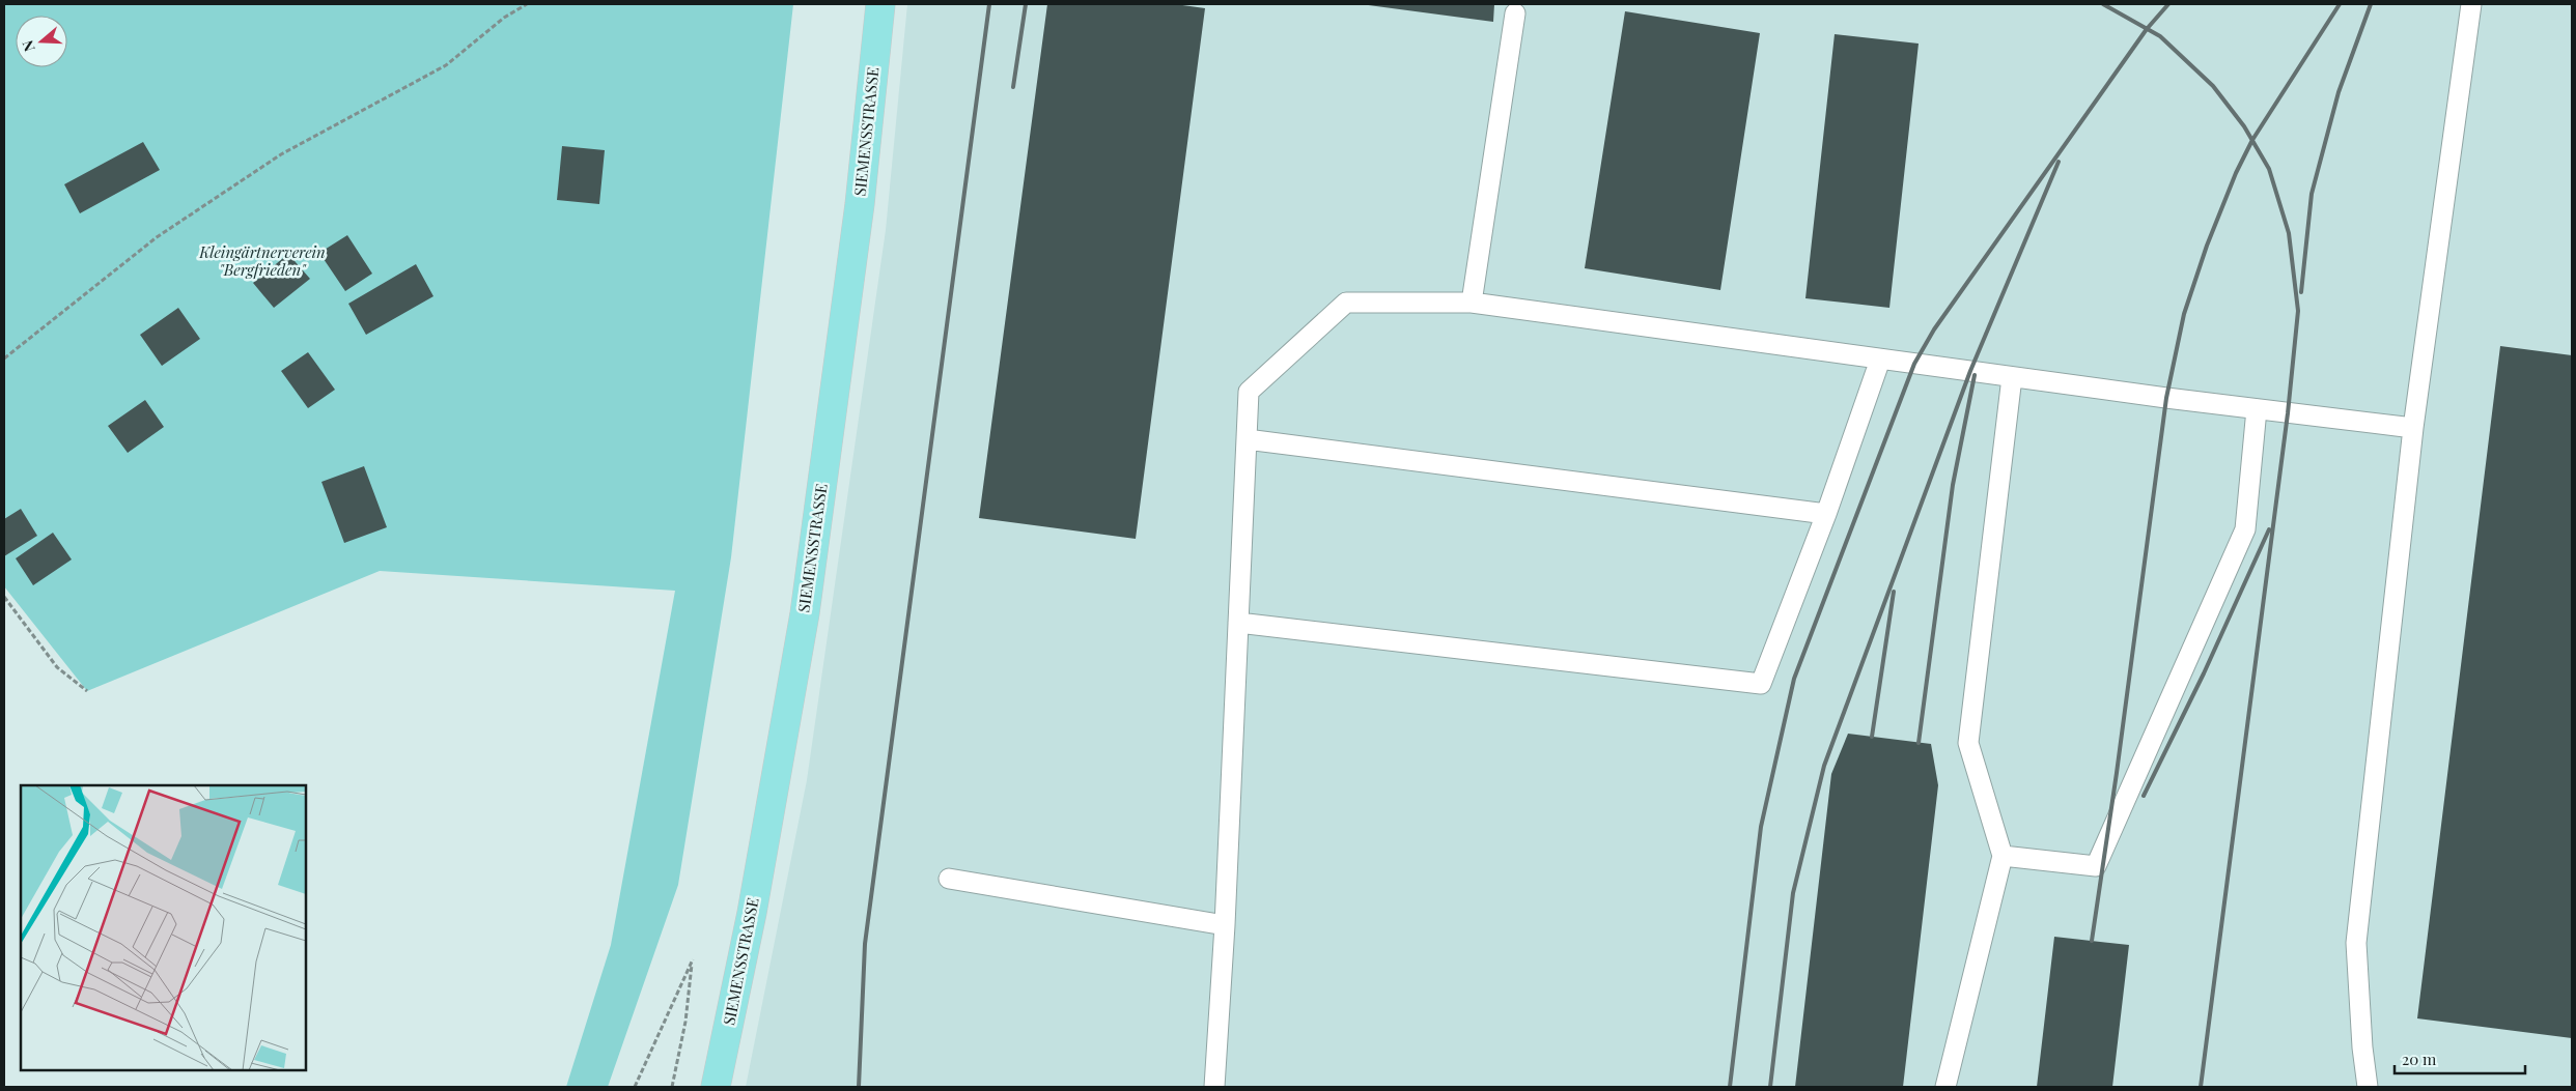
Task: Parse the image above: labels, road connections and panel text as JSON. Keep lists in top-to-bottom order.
{
  "streets": {
    "main road": ["SIEMENSSTRASSE"]
  },
  "parks": ["Kleingärtnerverein \"Bergfrieden\""],
  "scale_bar": "20 m",
  "north": "left"
}
